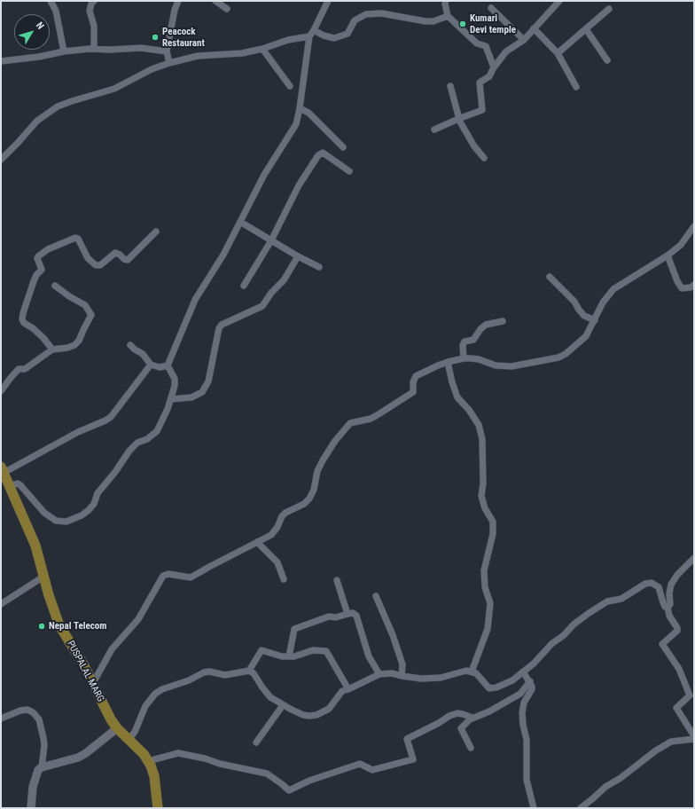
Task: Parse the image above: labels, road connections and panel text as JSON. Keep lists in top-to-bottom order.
{
  "streets": {
    "main road": ["PUSPALAL MARG"]
  },
  "places": ["Kumari Devi temple", "Peacock Restaurant", "Nepal Telecom"],
  "north": "top right"
}
